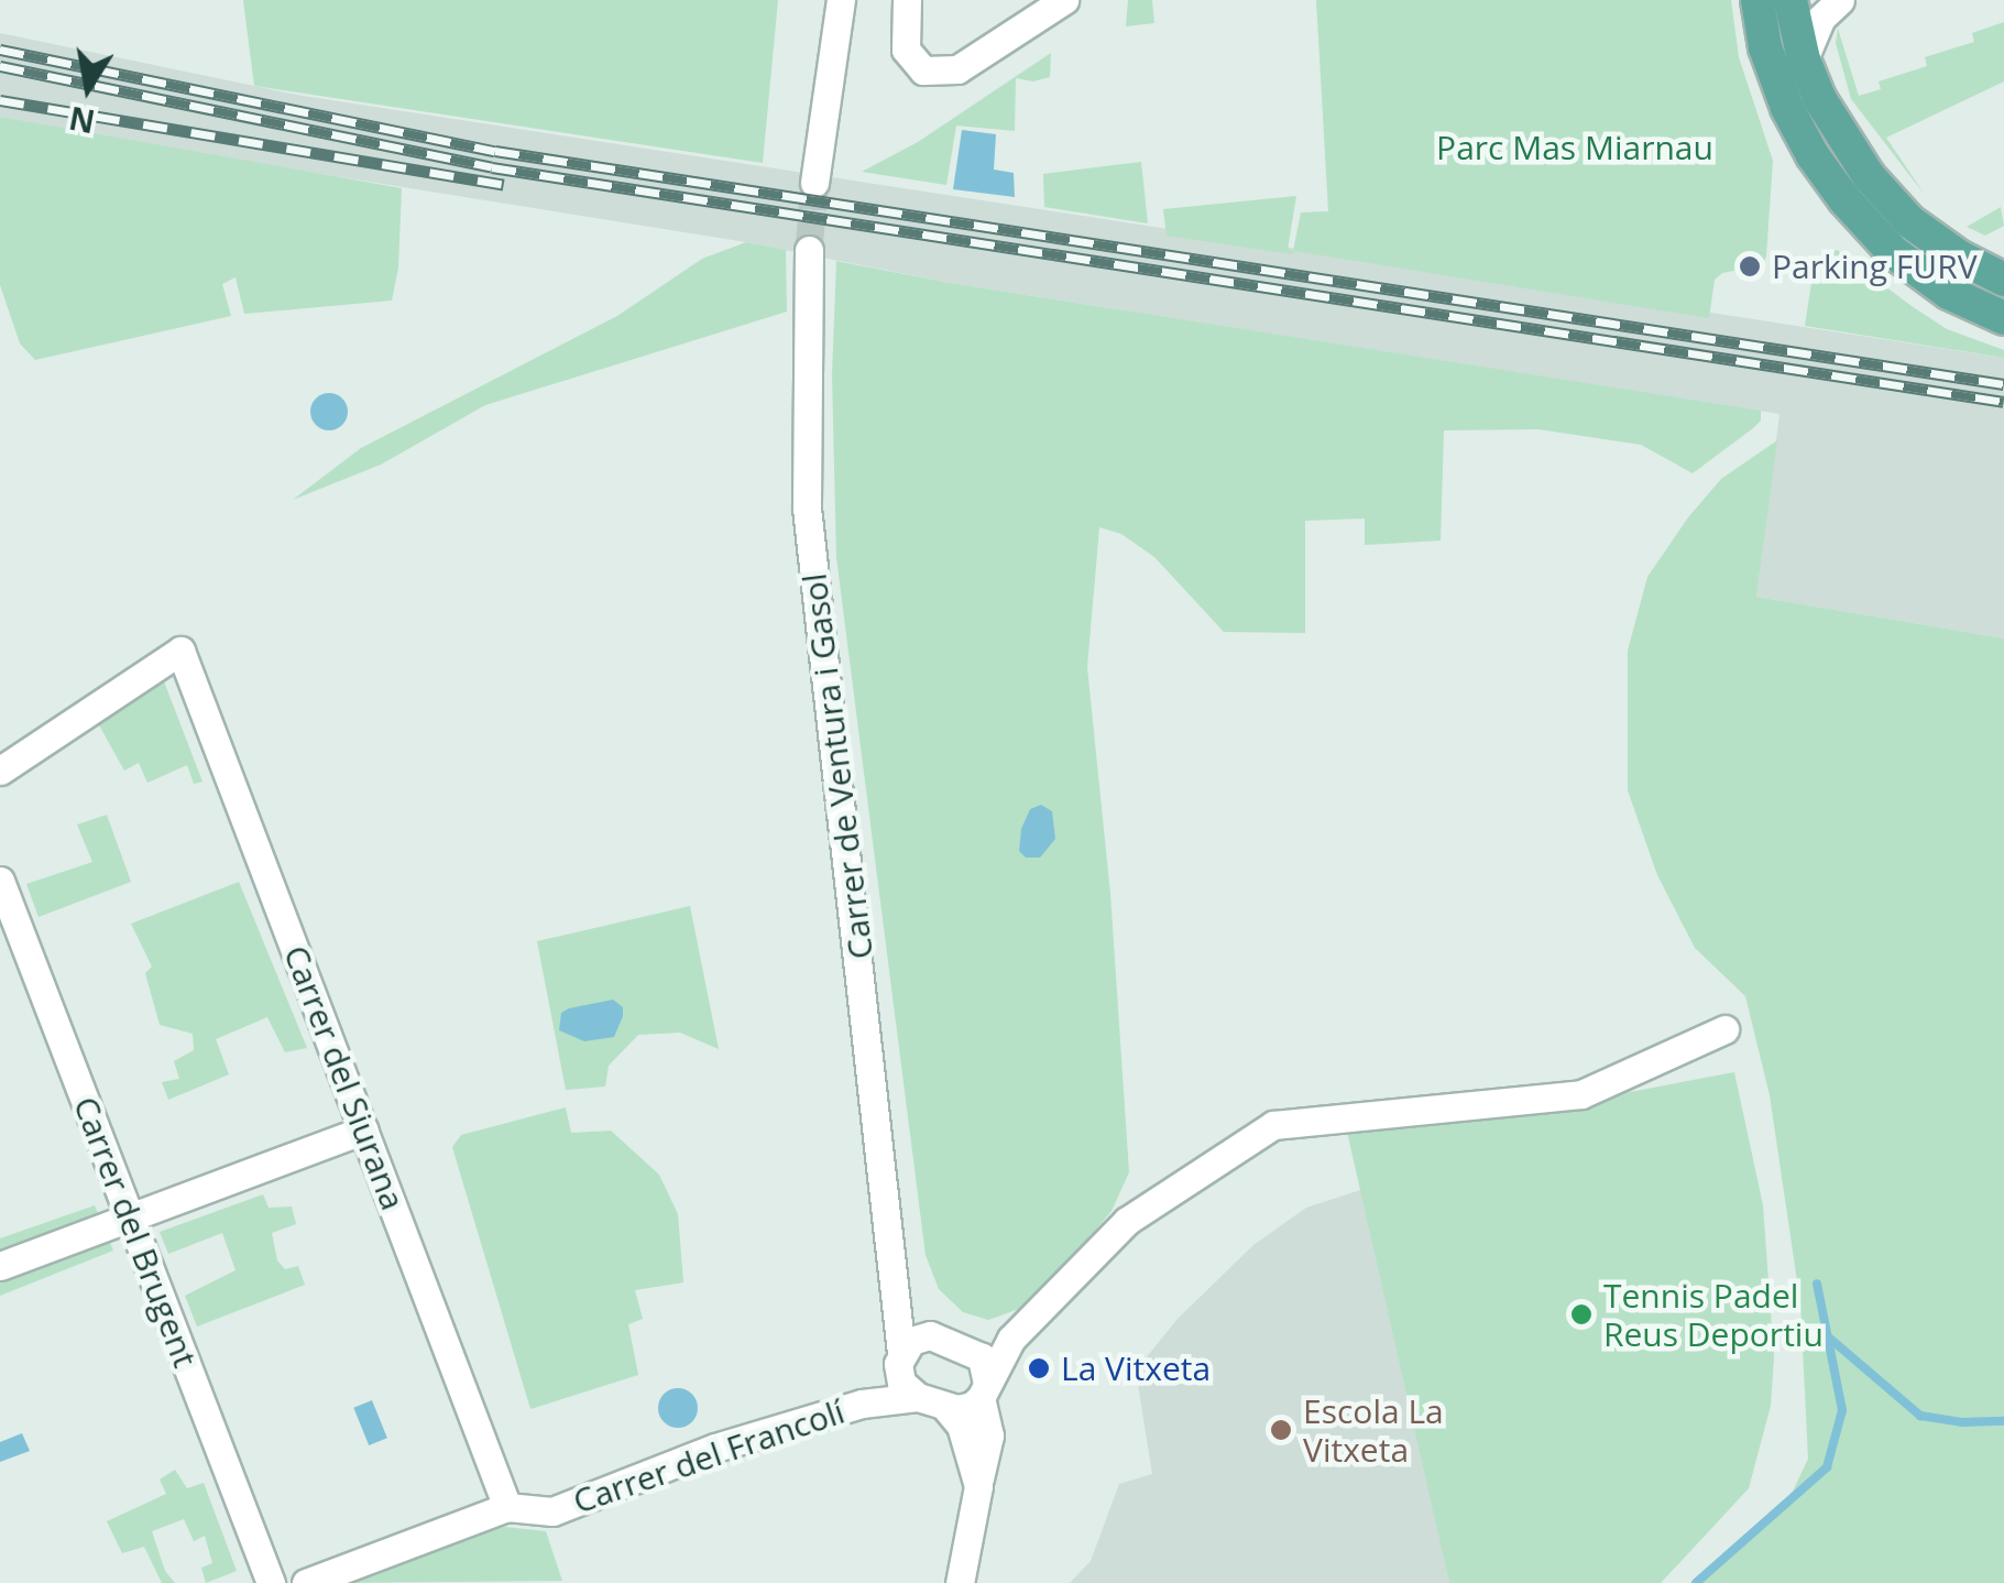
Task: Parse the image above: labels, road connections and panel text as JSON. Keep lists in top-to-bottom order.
{
  "streets": {
    "street": [
      "Carrer de Ventura i Gasol",
      "Carrer del Siurana",
      "Carrer del Brugent",
      "Carrer del Francolí"
    ]
  },
  "crossings": [
    ["Carrer de Ventura i Gasol", "Carrer del Francolí"],
    ["Carrer del Siurana", "Carrer del Francolí"]
  ],
  "parks": ["Parc Mas Miarnau"],
  "places": [
    "Parking FURV",
    "Tennis Padel Reus Deportiu",
    "La Vitxeta",
    "Escola La Vitxeta"
  ],
  "north": "bottom"
}
